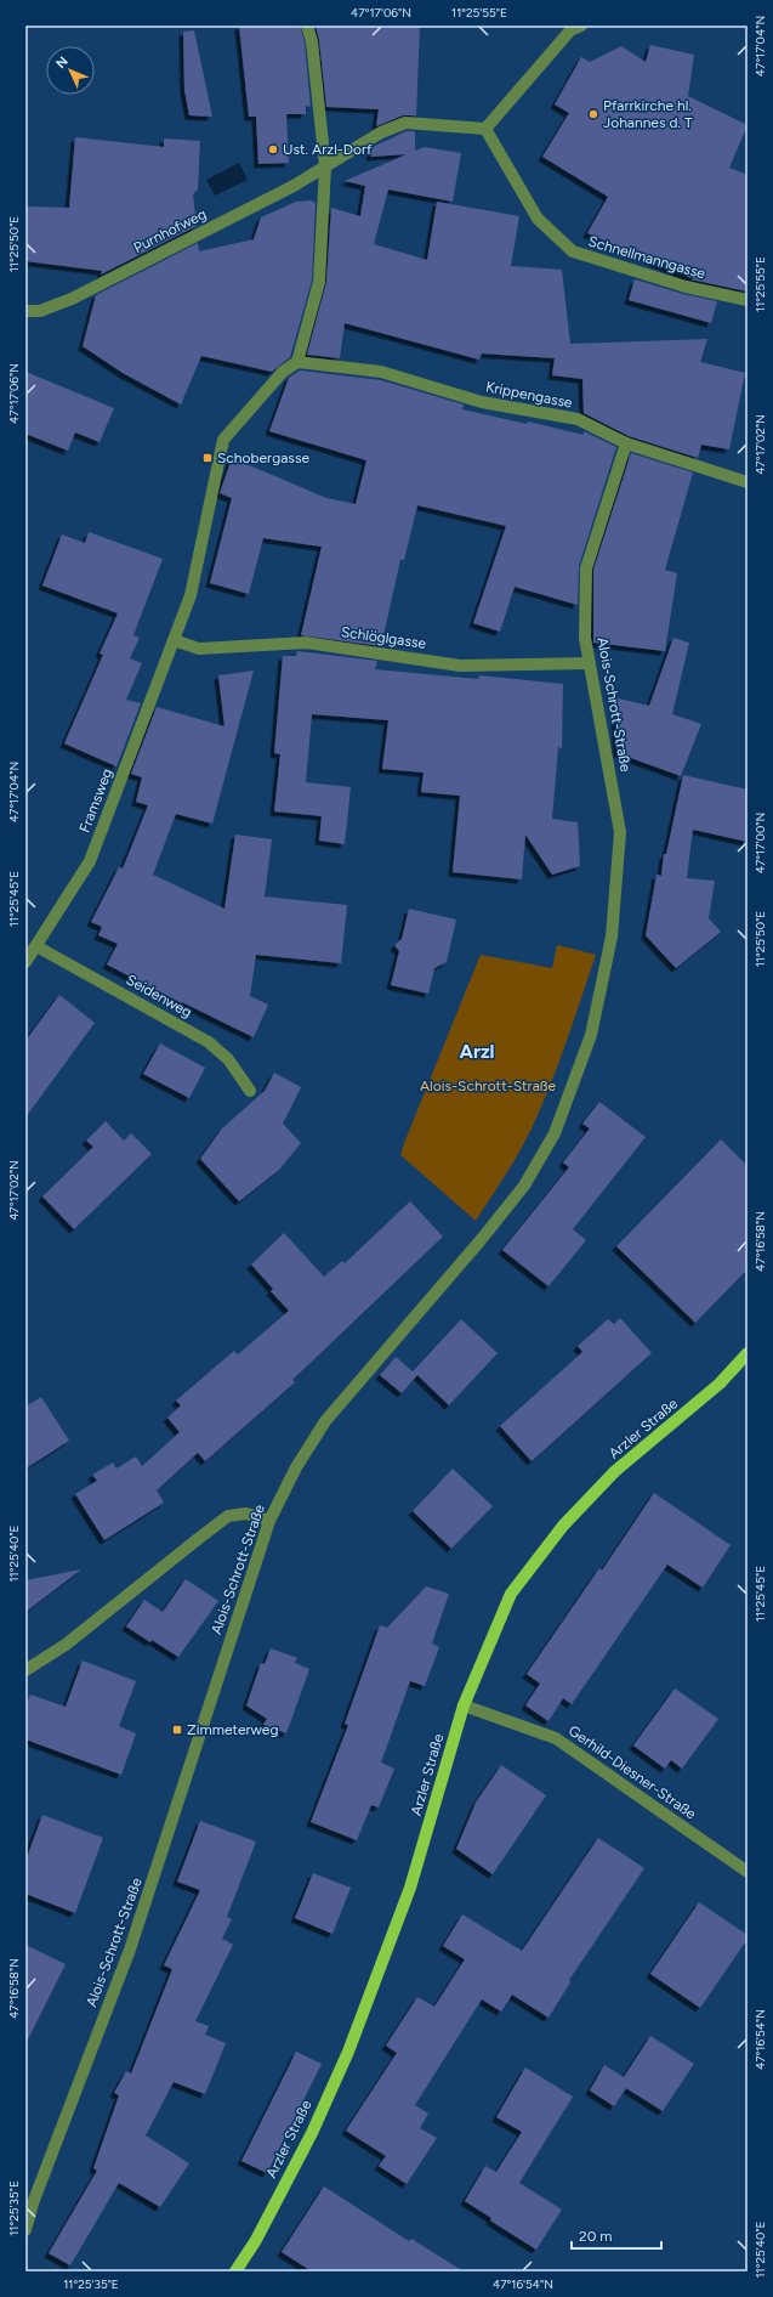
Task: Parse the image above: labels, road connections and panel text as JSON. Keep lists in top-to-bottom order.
{
  "streets": {
    "main road": ["Arzler Straße"],
    "street": [
      "Purnhofweg",
      "Schnellmanngasse",
      "Krippengasse",
      "Schlöglgasse",
      "Alois-Schrott-Straße",
      "Framsweg",
      "Seidenweg",
      "Gerhild-Diesner-Straße"
    ]
  },
  "crossings": [
    ["Purnhofweg", "Schnellmanngasse"],
    ["Krippengasse", "Alois-Schrott-Straße"],
    ["Schlöglgasse", "Alois-Schrott-Straße"],
    ["Schlöglgasse", "Framsweg"],
    ["Framsweg", "Seidenweg"],
    ["Arzler Straße", "Gerhild-Diesner-Straße"]
  ],
  "districts": ["Arzl"],
  "parks": ["Alois-Schrott-Straße"],
  "places": {
    "other": ["Pfarrkirche hl. Johannes d. T", "Ust. Arzl-Dorf"],
    "transit": ["Schobergasse", "Zimmeterweg"]
  },
  "scale_bar": "20 m",
  "north": "top left",
  "coordinates": [
    "47°17'06\"N",
    "11°25'55\"E",
    "47°17'04\"N",
    "11°25'50\"E",
    "47°17'02\"N",
    "47°17'00\"N",
    "11°25'45\"E",
    "47°16'58\"N",
    "11°25'40\"E",
    "47°16'54\"N",
    "11°25'35\"E"
  ]
}
